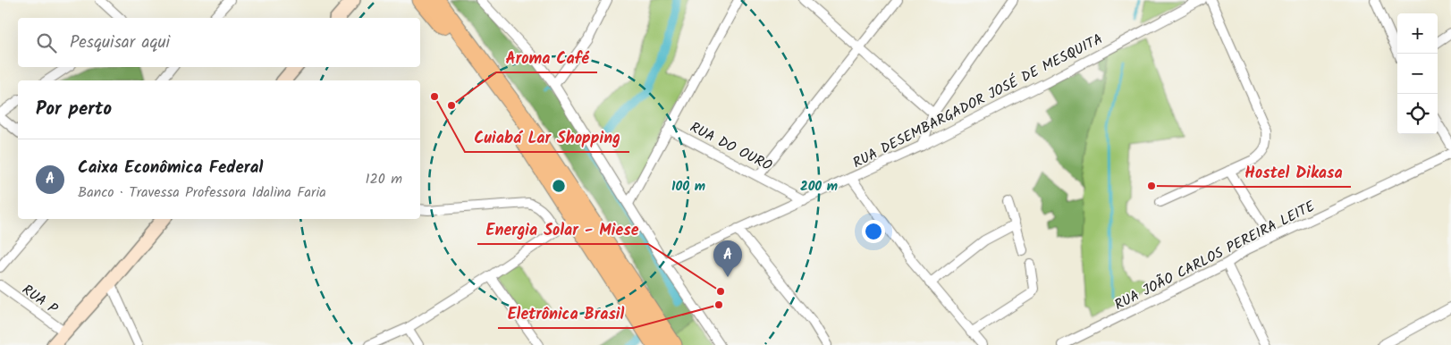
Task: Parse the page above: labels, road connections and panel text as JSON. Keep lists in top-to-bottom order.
{
  "streets": {
    "street": [
      "RUA DESEMBARGADOR JOSÉ DE MESQUITA",
      "RUA DO OURO",
      "RUA JOÃO CARLOS PEREIRA LEITE",
      "RUA P"
    ]
  },
  "crossings": [
    ["RUA DESEMBARGADOR JOSÉ DE MESQUITA", "RUA DO OURO"]
  ],
  "places": [
    "Cuiabá Lar Shopping",
    "Aroma Café",
    "Hostel Dikasa",
    "Energia Solar - Miese",
    "Eletrônica Brasil"
  ],
  "page": {
    "map_buttons": ["+", "−"],
    "search": "Pesquisar aqui",
    "heading": "Por perto",
    "list": [
      {
        "mark": "A",
        "name": "Caixa Econômica Federal",
        "note": "Banco · Travessa Professora Idalina Faria",
        "value": "120 m"
      }
    ],
    "pins": "A"
  },
  "rings": ["100 m", "200 m"]
}
